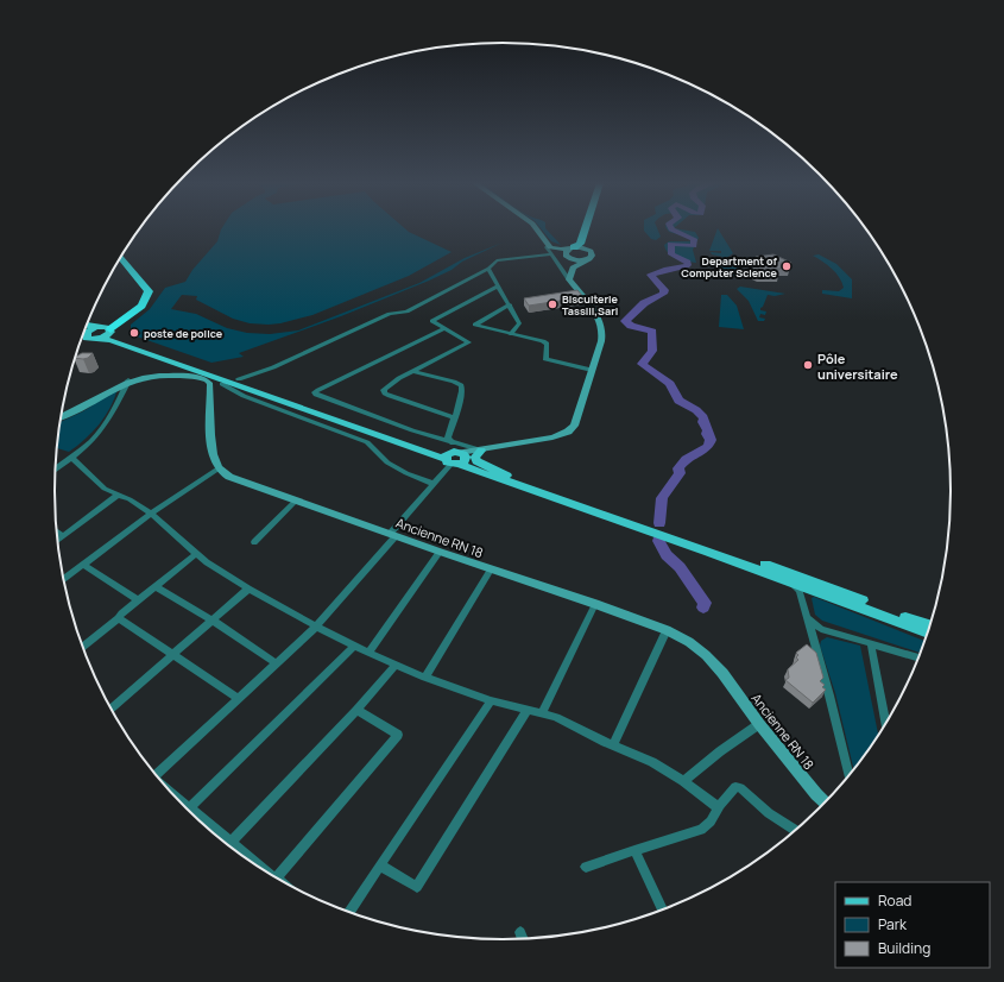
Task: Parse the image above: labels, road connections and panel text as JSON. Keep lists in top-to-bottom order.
{
  "streets": {
    "main road": ["Ancienne RN 18"]
  },
  "places": [
    "Department of Computer Science",
    "Biscuiterie Tassili,Sarl",
    "poste de police",
    "Pôle universitaire"
  ],
  "legend": ["Road", "Park", "Building"]
}
